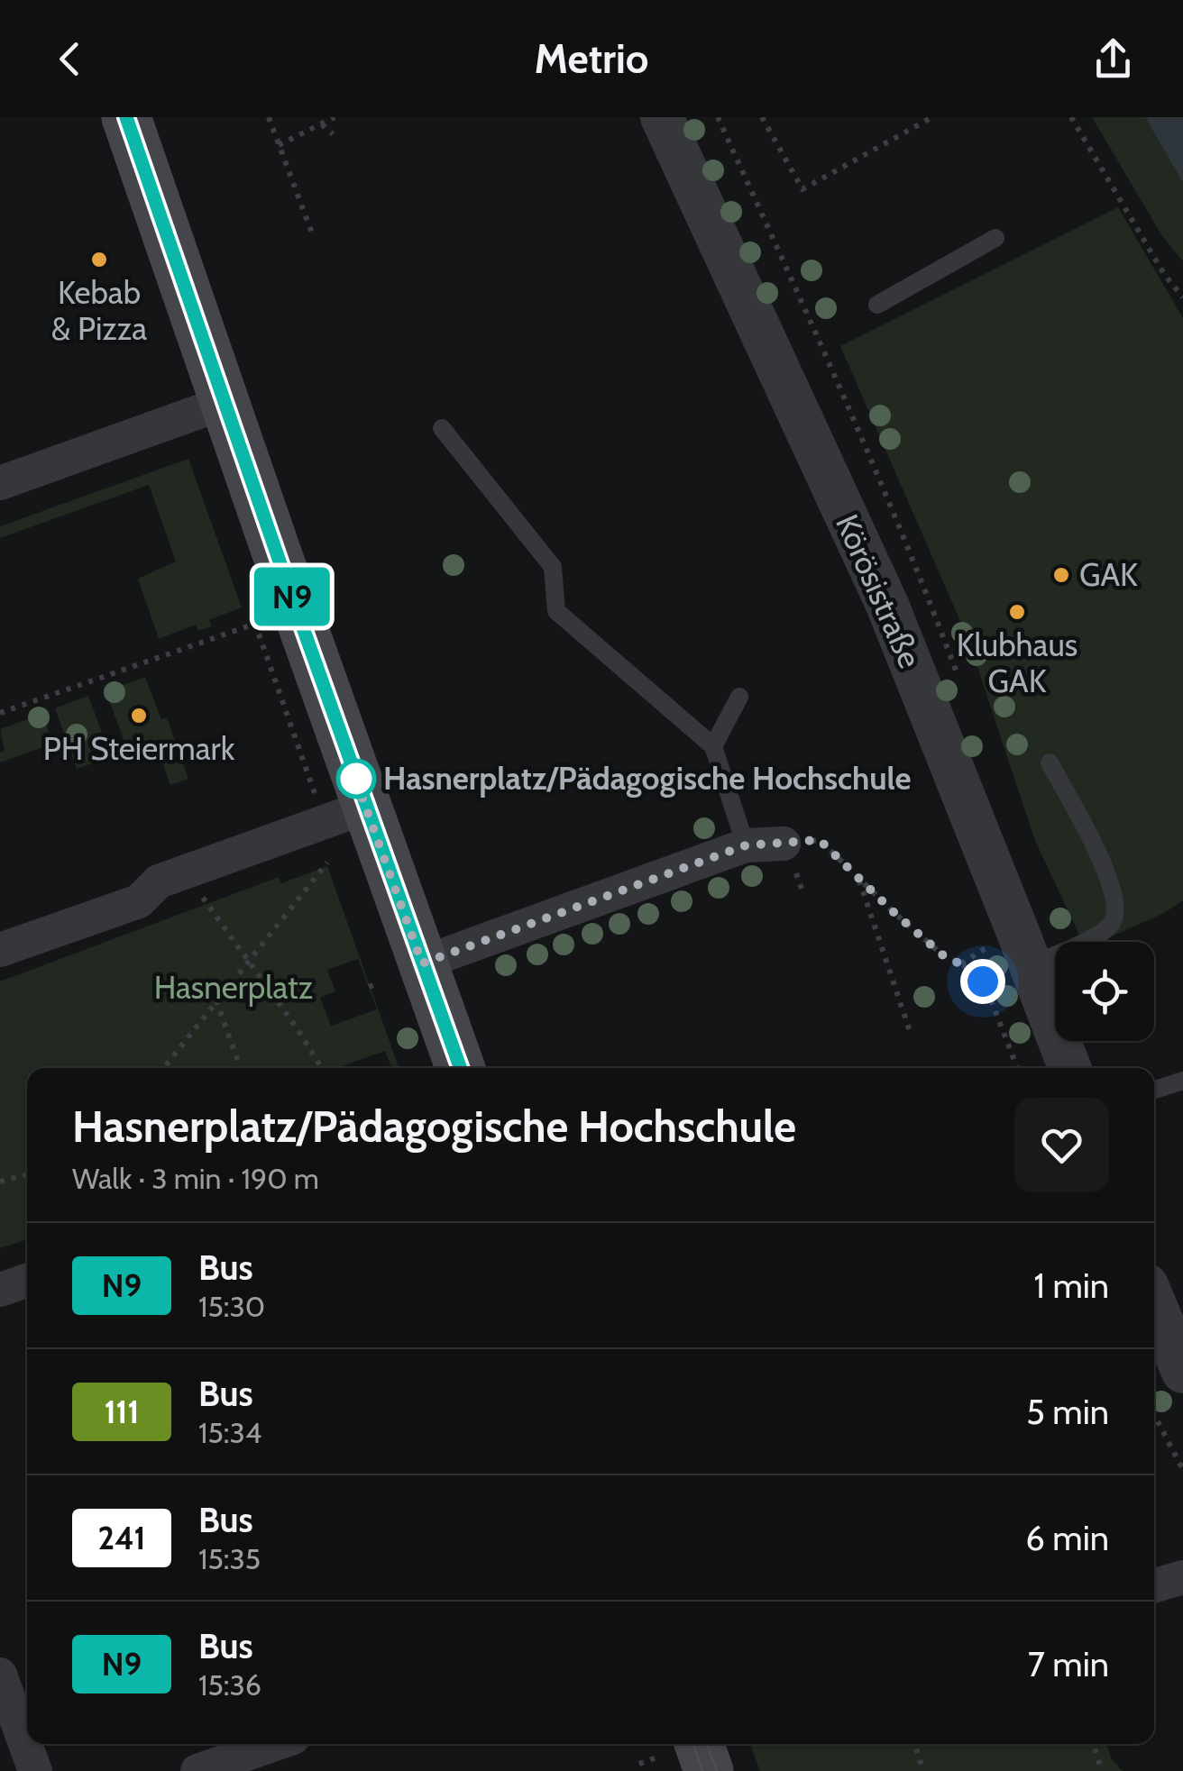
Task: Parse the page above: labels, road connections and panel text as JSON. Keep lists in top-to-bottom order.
{
  "streets": {
    "street": ["Körösistraße"]
  },
  "parks": ["Hasnerplatz"],
  "places": [
    "Kebab & Pizza",
    "GAK",
    "Klubhaus GAK",
    "PH Steiermark",
    "Hasnerplatz/Pädagogische Hochschule"
  ],
  "lines": ["bus line N9"],
  "page": {
    "header": "Metrio",
    "on_map": "N9",
    "heading": ["Hasnerplatz/Pädagogische Hochschule", "Walk · 3 min · 190 m"],
    "list": [
      {
        "mark": "N9",
        "name": "Bus",
        "note": "15:30",
        "value": "1 min"
      },
      {
        "mark": "111",
        "name": "Bus",
        "note": "15:34",
        "value": "5 min"
      },
      {
        "mark": "241",
        "name": "Bus",
        "note": "15:35",
        "value": "6 min"
      },
      {
        "mark": "N9",
        "name": "Bus",
        "note": "15:36",
        "value": "7 min"
      }
    ]
  }
}
